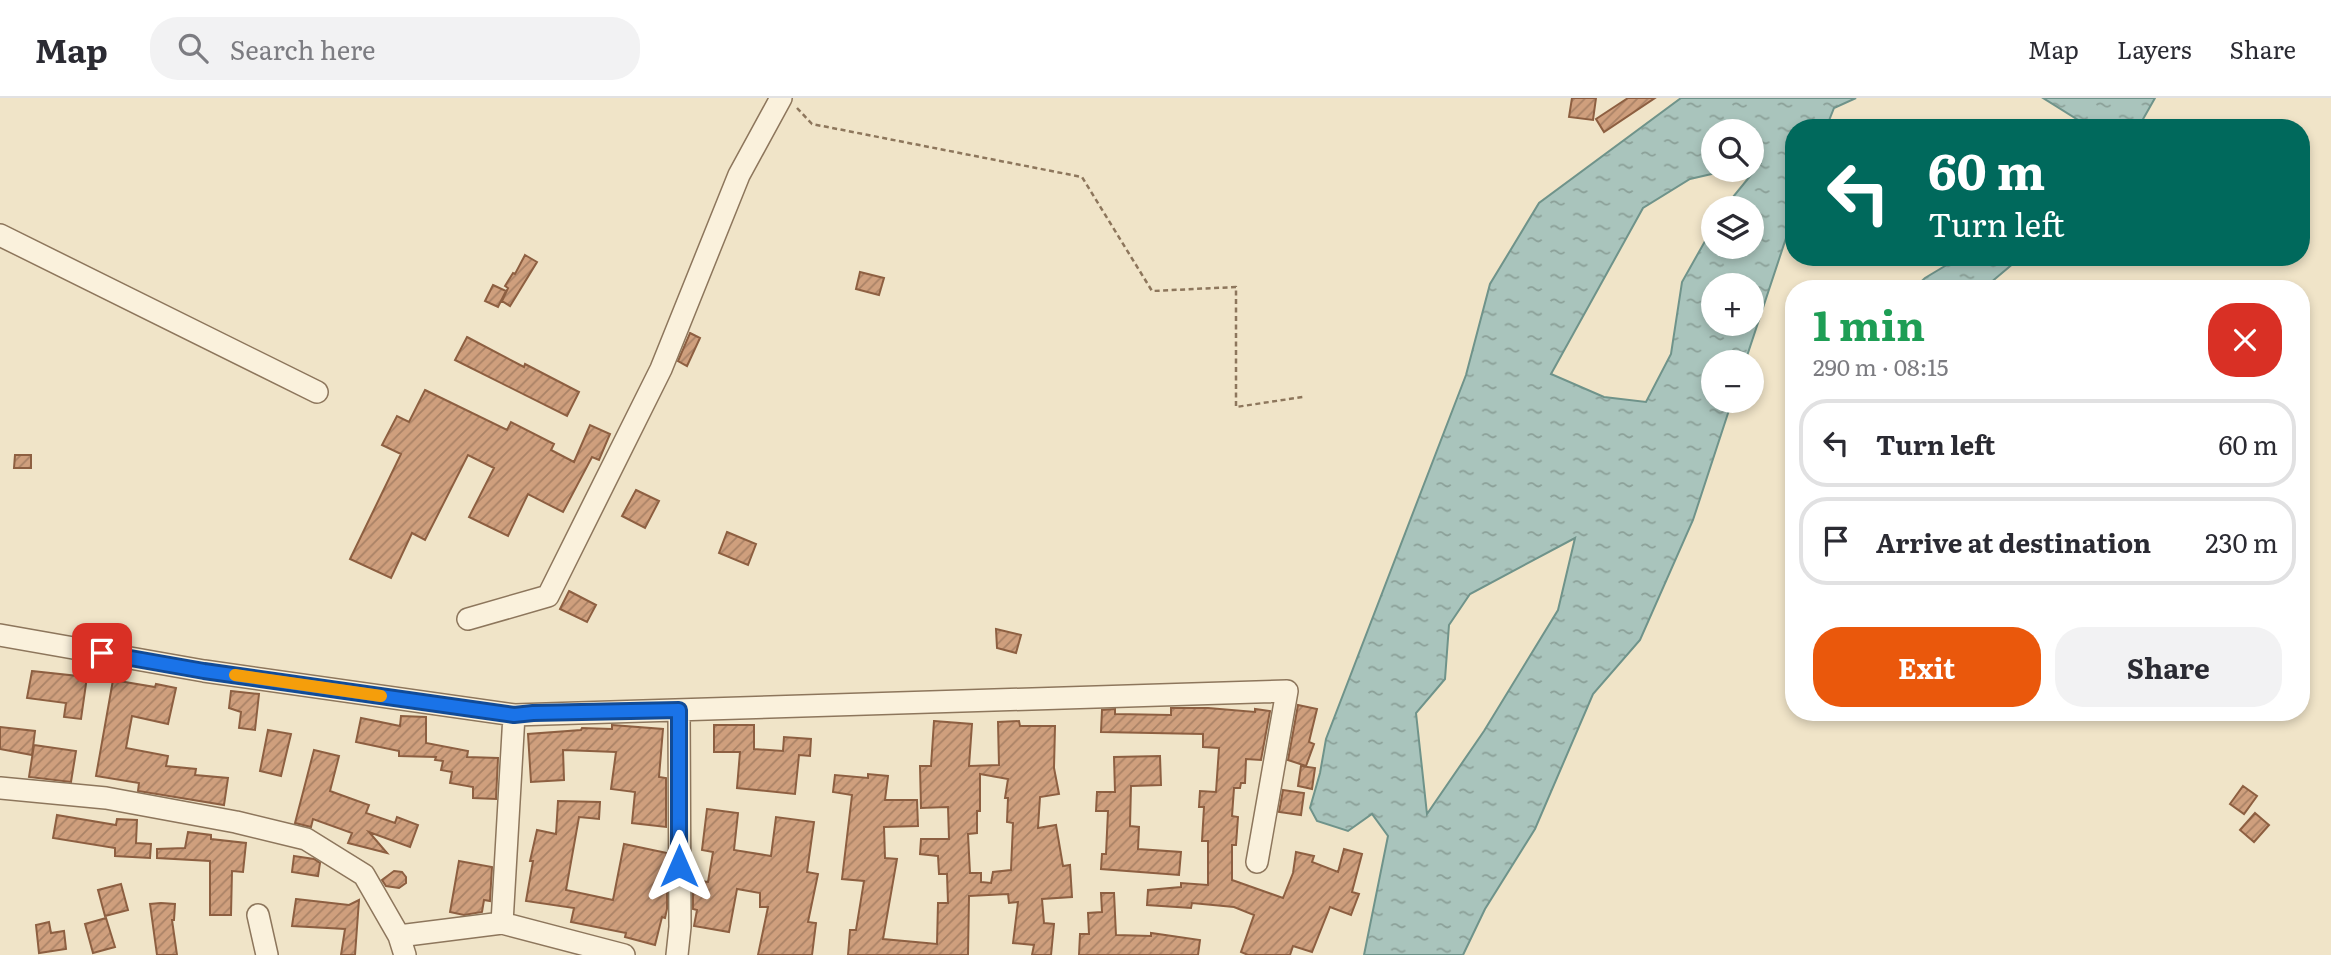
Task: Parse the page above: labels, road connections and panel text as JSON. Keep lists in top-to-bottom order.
{
  "page": {
    "header": "Map",
    "search": "Search here",
    "nav": ["Map", "Layers", "Share"],
    "map_buttons": ["+", "−"],
    "turn": ["60 m", "Turn left"],
    "heading": ["1 min", "290 m · 08:15"],
    "list": [
      {
        "name": "Turn left",
        "value": "60 m"
      },
      {
        "name": "Arrive at destination",
        "value": "230 m"
      }
    ],
    "buttons": ["Exit", "Share"]
  }
}
